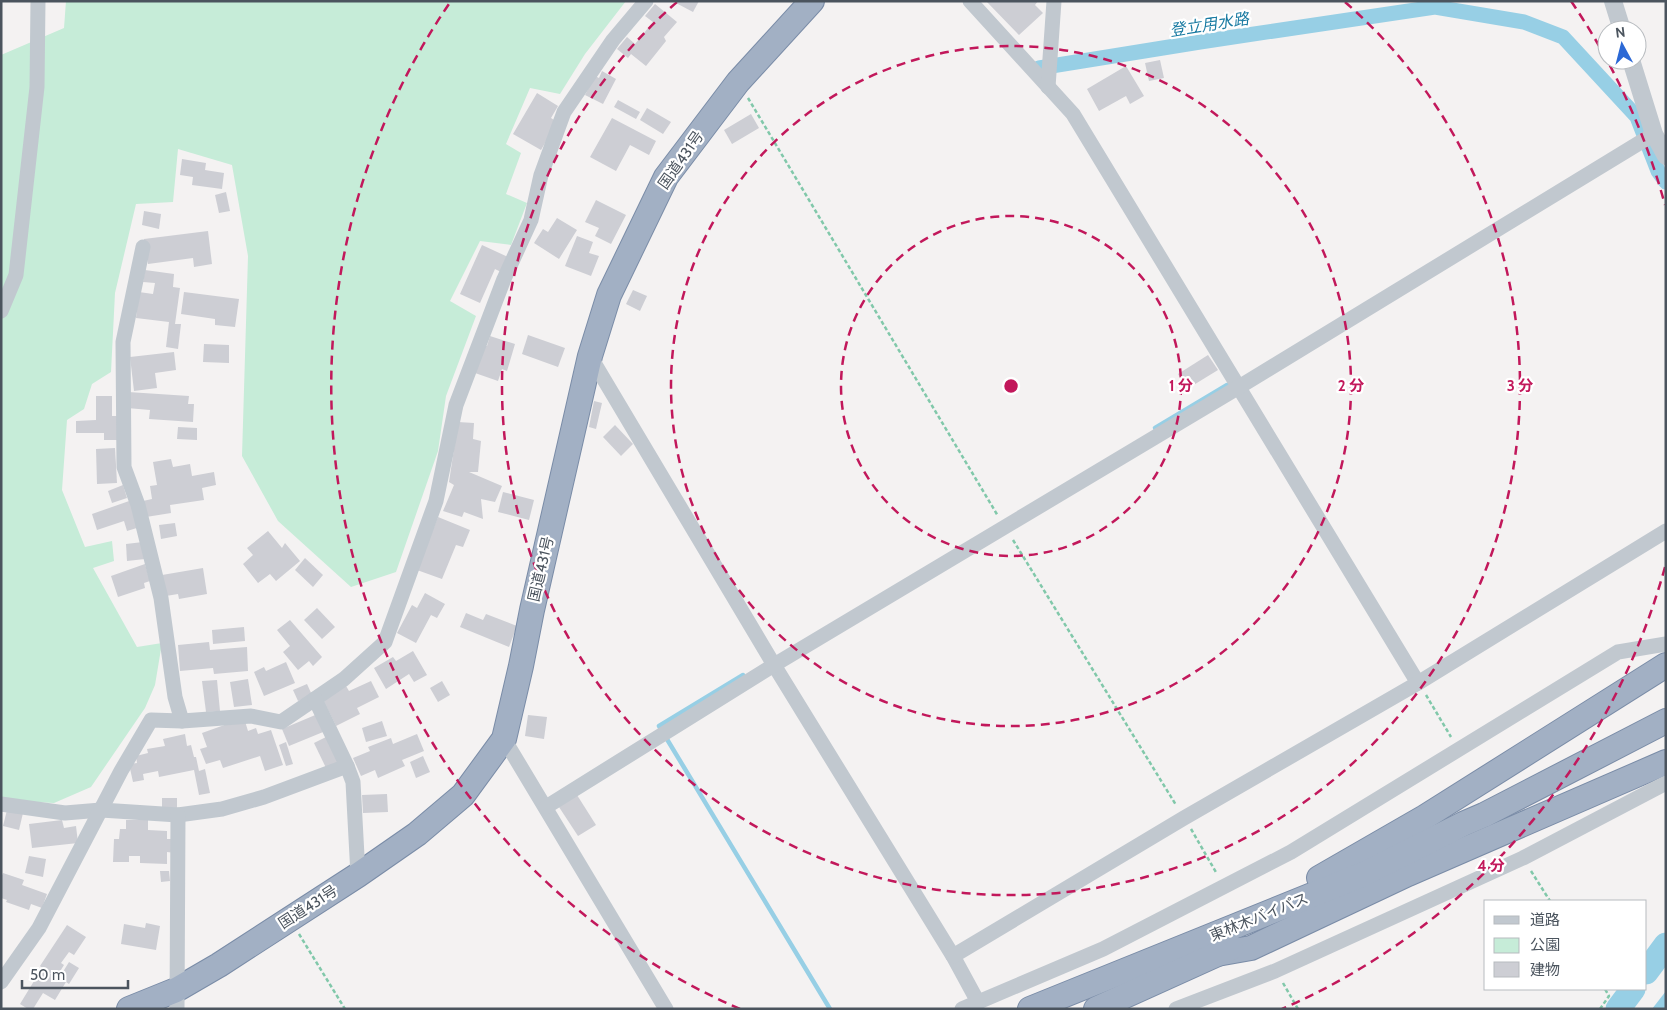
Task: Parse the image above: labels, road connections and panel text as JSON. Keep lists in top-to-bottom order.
{
  "streets": {
    "highway": ["国道431号", "東林木バイパス"]
  },
  "water": ["登立用水路"],
  "legend": ["道路", "公園", "建物"],
  "scale_bar": "50 m",
  "north": "top",
  "rings": [
    "1 分",
    "2 分",
    "3 分",
    "4 分"
  ]
}
